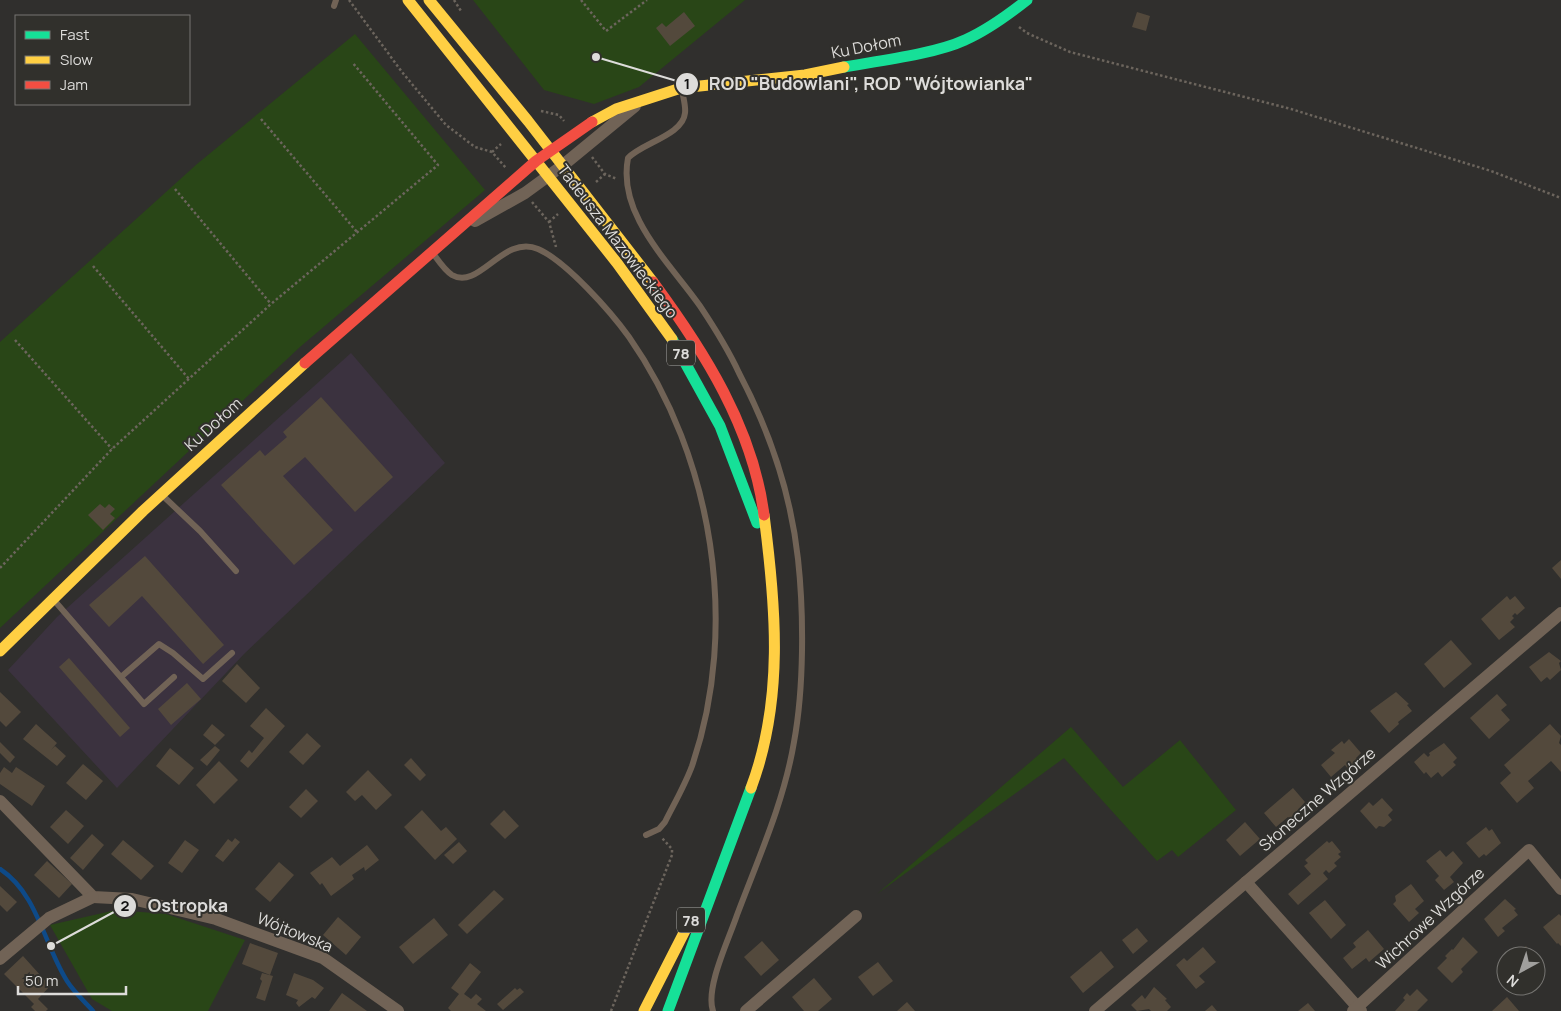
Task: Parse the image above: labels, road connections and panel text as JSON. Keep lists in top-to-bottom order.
{
  "streets": {
    "main road": ["Ku Dołom", "Tadeusza Mazowieckiego", "78"],
    "street": ["Słoneczne Wzgórze", "Wichrowe Wzgórze", "Wójtowska"]
  },
  "crossings": [
    ["Ku Dołom", "Tadeusza Mazowieckiego"]
  ],
  "places": ["ROD \"Budowlani\", ROD \"Wójtowianka\"", "Ostropka"],
  "legend": ["Fast", "Slow", "Jam"],
  "scale_bar": "50 m",
  "north": "bottom left"
}
